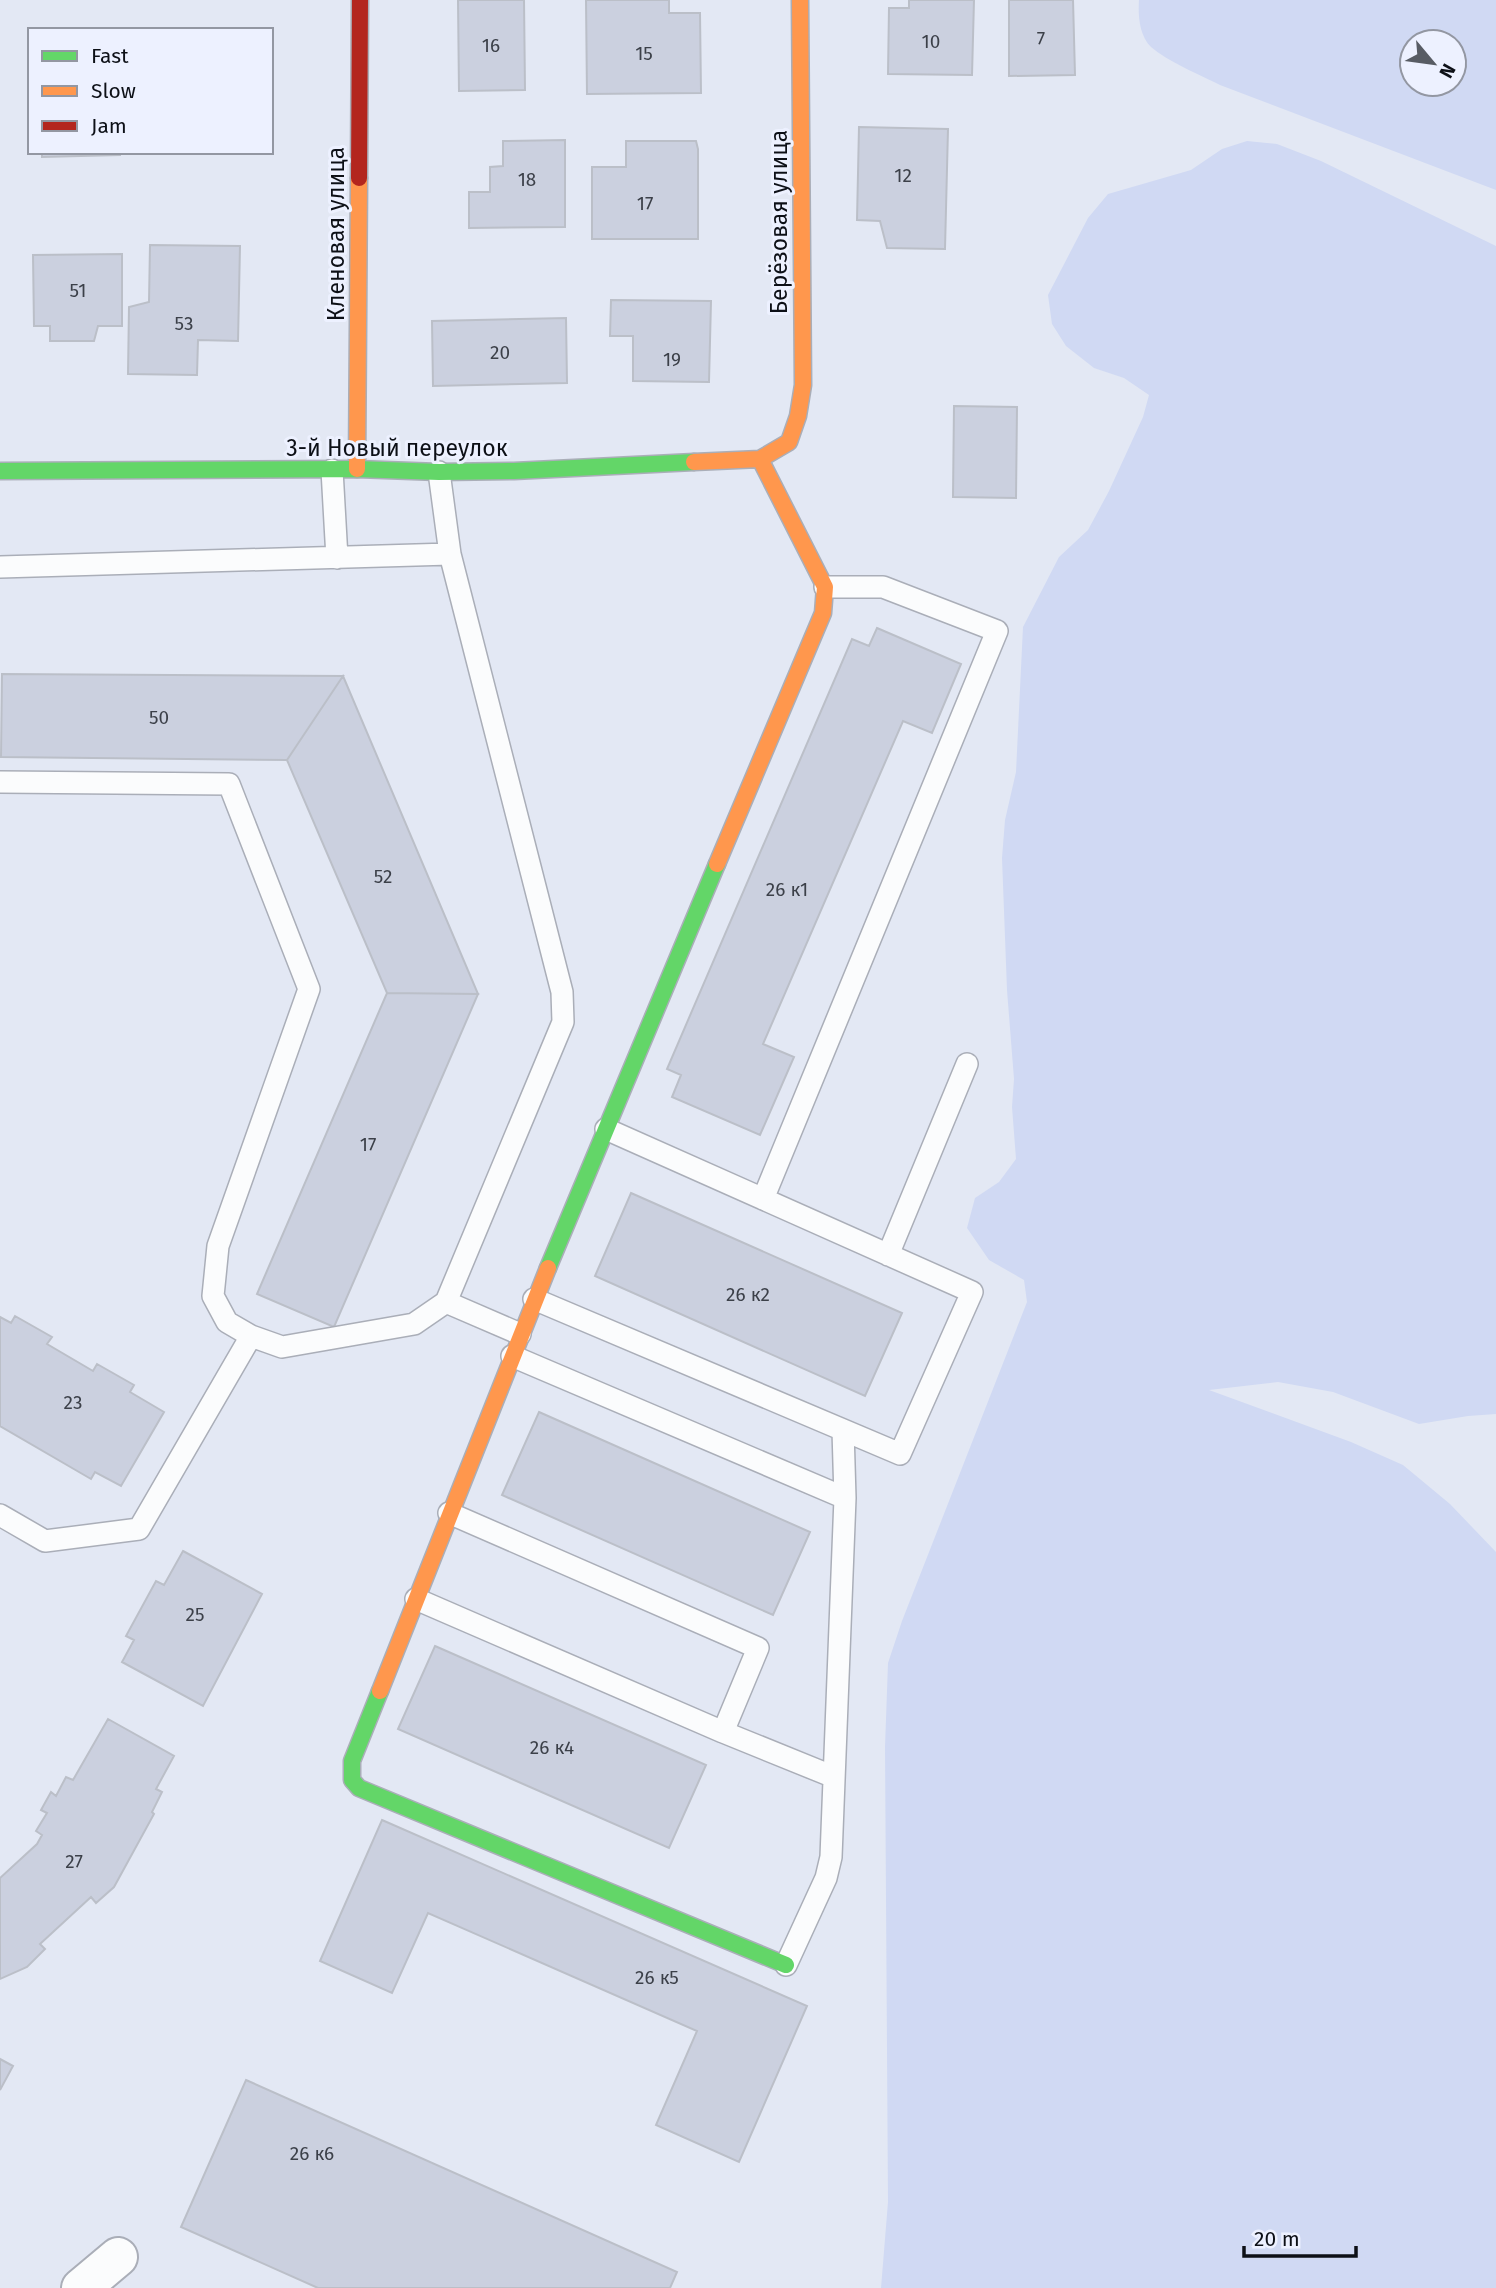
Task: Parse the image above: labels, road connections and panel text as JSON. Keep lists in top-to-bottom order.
{
  "streets": {
    "street": ["Берёзовая улица", "Кленовая улица", "3-й Новый переулок"]
  },
  "crossings": [
    ["Берёзовая улица", "3-й Новый переулок"],
    ["Кленовая улица", "3-й Новый переулок"]
  ],
  "house_numbers": [
    "7",
    "10",
    "16",
    "15",
    "12",
    "18",
    "17",
    "51",
    "53",
    "20",
    "19",
    "50",
    "52",
    "26 к1",
    "17",
    "26 к2",
    "23",
    "25",
    "26 к4",
    "27",
    "26 к5",
    "26 к6"
  ],
  "legend": ["Fast", "Slow", "Jam"],
  "scale_bar": "20 m",
  "north": "bottom right"
}
